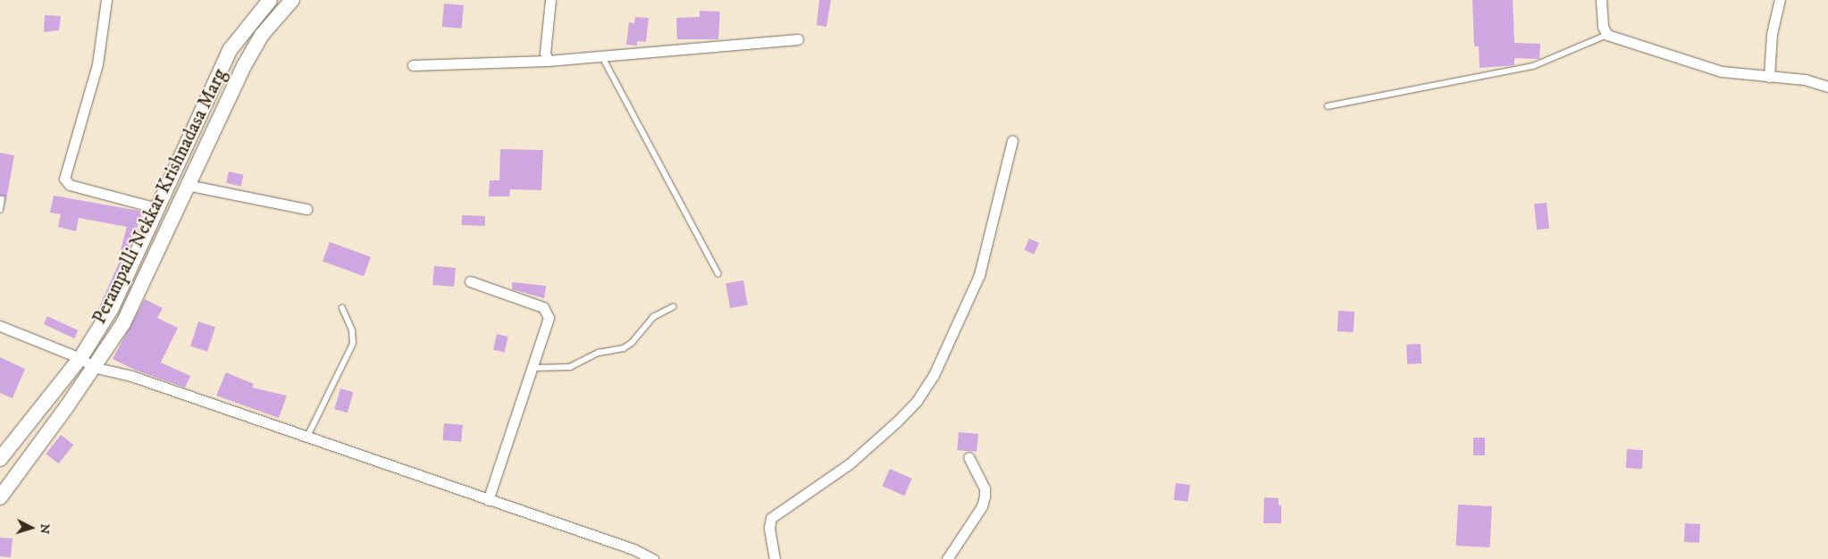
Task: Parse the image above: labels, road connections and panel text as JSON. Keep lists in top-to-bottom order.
{
  "streets": {
    "main road": ["Perampalli Nekkar Krishnadasa Marg"]
  },
  "north": "right"
}
